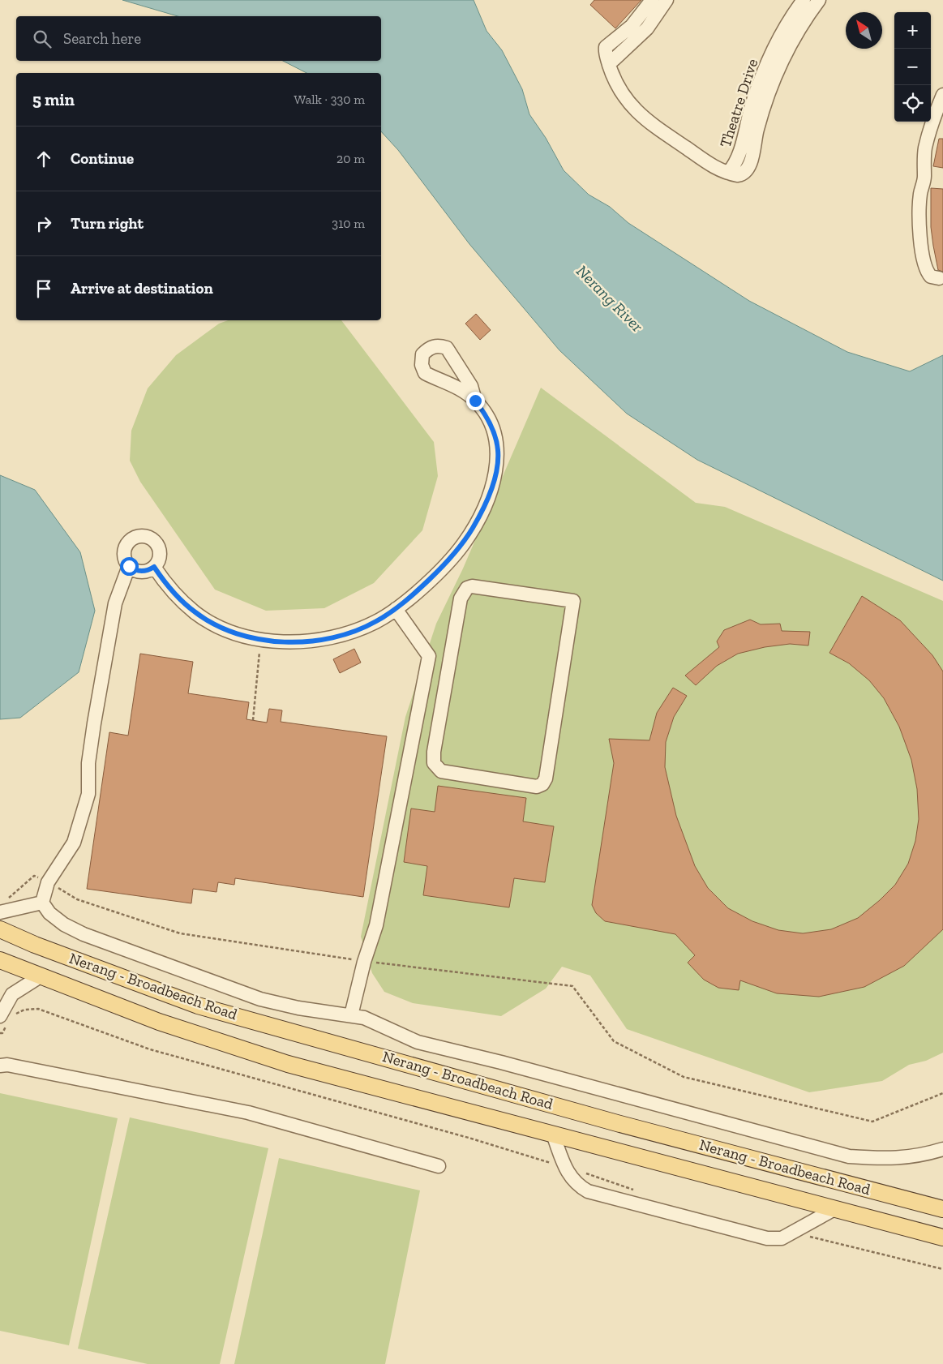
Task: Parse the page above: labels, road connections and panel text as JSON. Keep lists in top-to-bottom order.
{
  "streets": {
    "main road": ["Nerang - Broadbeach Road"],
    "street": ["Theatre Drive"]
  },
  "water": ["Nerang River"],
  "north": "top left",
  "page": {
    "map_buttons": ["+", "−"],
    "search": "Search here",
    "heading": ["5 min", "Walk · 330 m"],
    "list": [
      ["Continue", "20 m"],
      ["Turn right", "310 m"],
      "Arrive at destination"
    ]
  }
}
